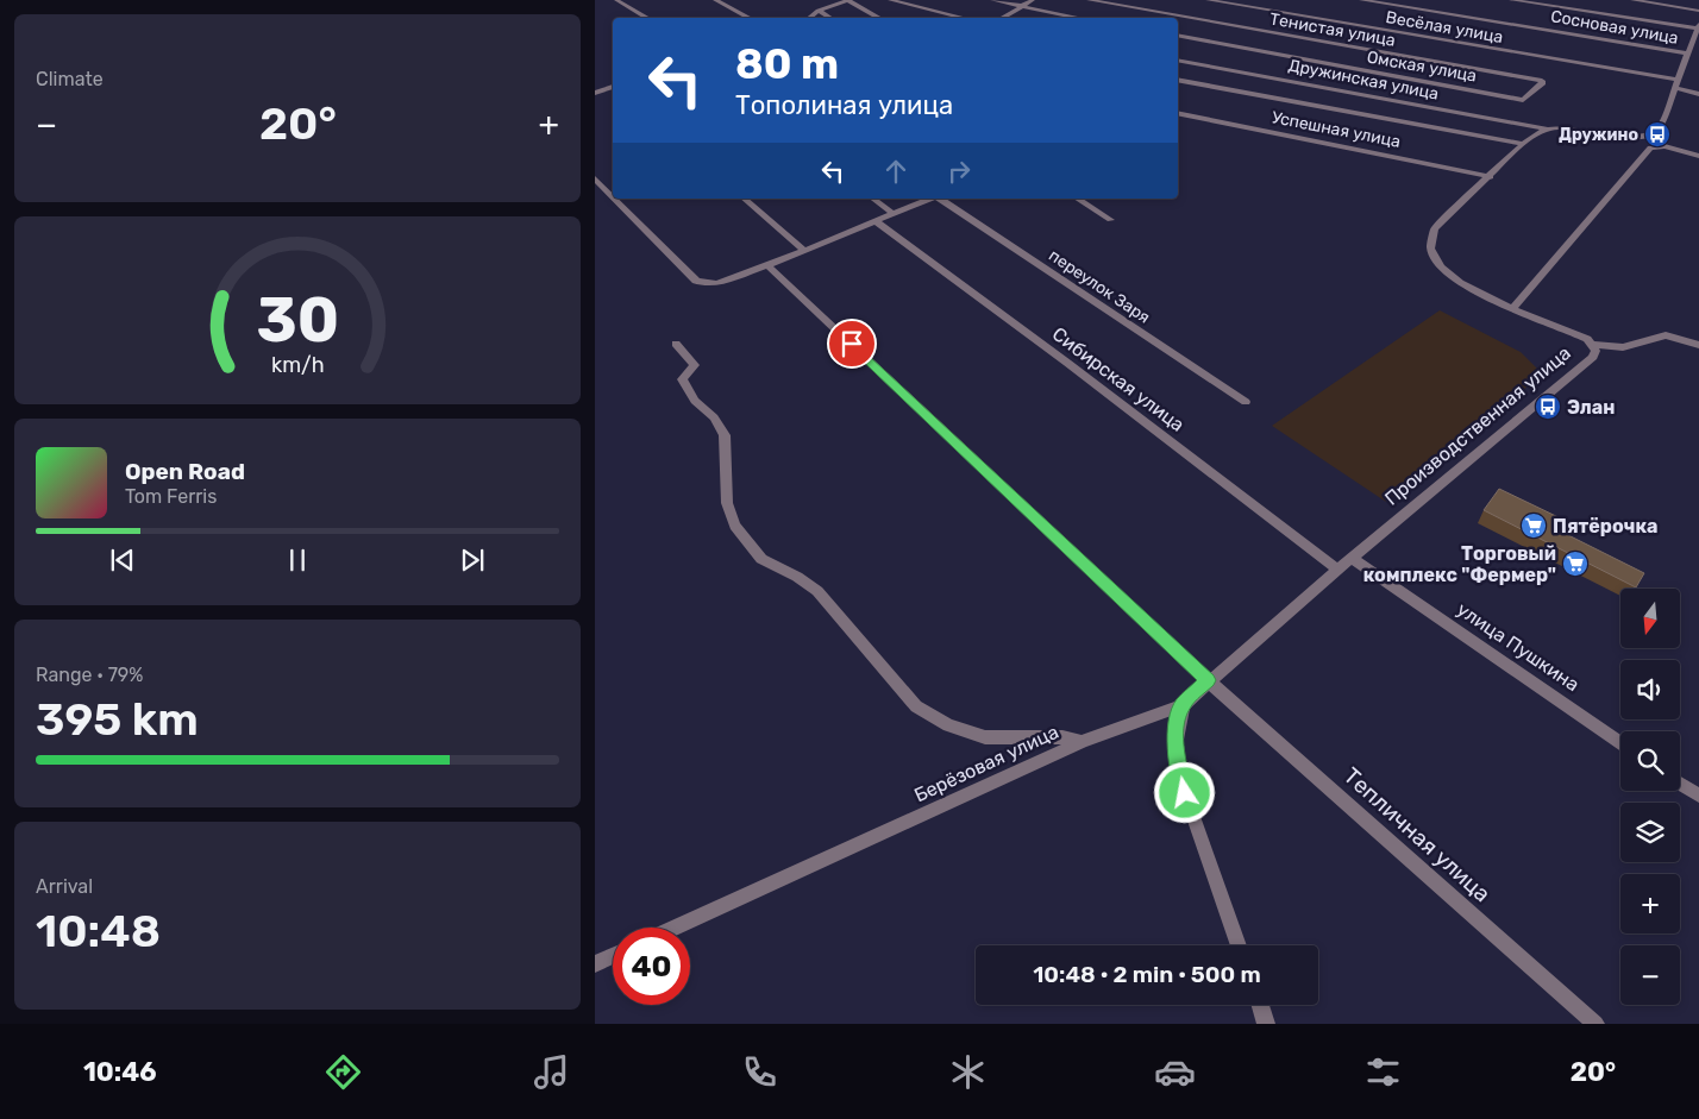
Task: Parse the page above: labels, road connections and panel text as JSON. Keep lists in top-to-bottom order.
{
  "streets": {
    "street": [
      "Весёлая улица",
      "Сосновая улица",
      "Тенистая улица",
      "Омская улица",
      "Дружинская улица",
      "Успешная улица",
      "переулок Заря",
      "Сибирская улица",
      "Производственная улица",
      "улица Пушкина",
      "Берёзовая улица",
      "Тепличная улица"
    ]
  },
  "crossings": [
    ["Тенистая улица", "Омская улица"],
    ["Дружинская улица", "Производственная улица"],
    ["Успешная улица", "Производственная улица"],
    ["Сибирская улица", "Производственная улица"],
    ["Производственная улица", "улица Пушкина"],
    ["Производственная улица", "Тепличная улица"]
  ],
  "places": {
    "bus stop": ["Дружино", "Элан"],
    "supermarket": ["Пятёрочка", "Торговый комплекс \"Фермер\""]
  },
  "north": "bottom",
  "page": {
    "tile": [
      "Climate",
      ["Range · 79%", "395 km"],
      ["Arrival", "10:48"]
    ],
    "turn": ["80 m", "Тополиная улица"],
    "heat": ["−", "20°", "+"],
    "song": ["Open Road", "Tom Ferris"],
    "map_buttons": ["+", "−"],
    "limit": "40",
    "trip": "10:48 · 2 min · 500 m",
    "tabs": ["10:46", "20°"],
    "gauge": ["30", "km/h"]
  }
}
